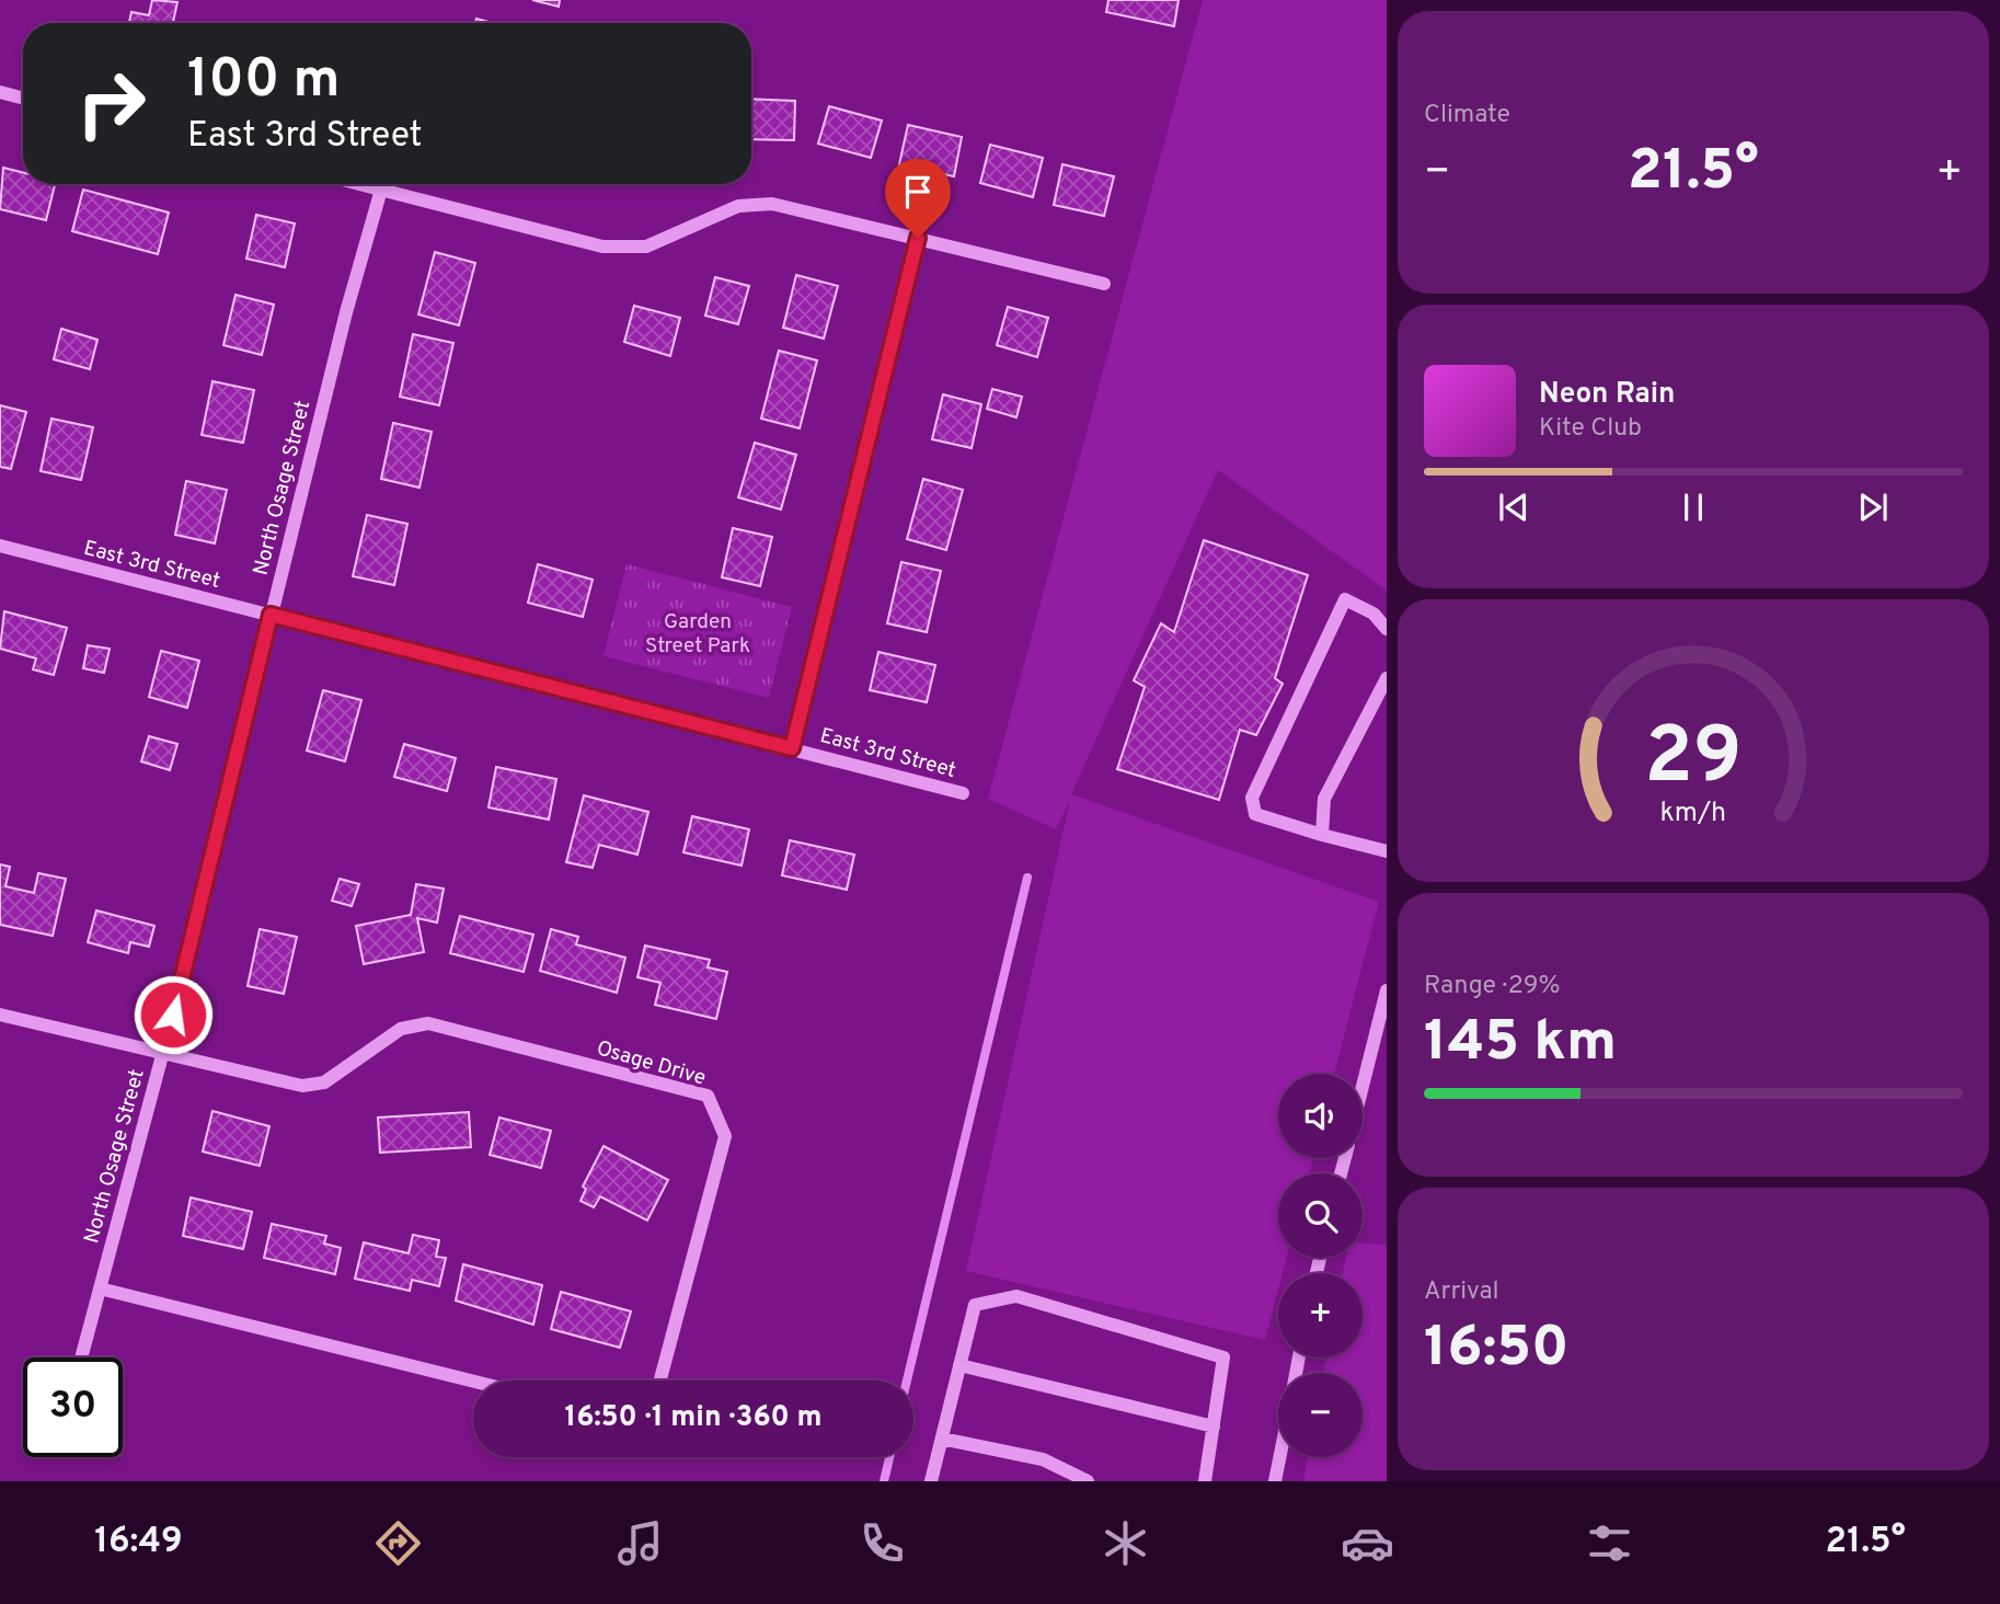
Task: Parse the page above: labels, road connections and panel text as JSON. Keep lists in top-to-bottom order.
{
  "streets": {
    "street": ["North Osage Street", "East 3rd Street", "Osage Drive"]
  },
  "crossings": [
    ["North Osage Street", "East 3rd Street"],
    ["North Osage Street", "Osage Drive"]
  ],
  "parks": ["Garden Street Park"],
  "page": {
    "tile": [
      "Climate",
      ["Range · 29%", "145 km"],
      ["Arrival", "16:50"]
    ],
    "turn": ["100 m", "East 3rd Street"],
    "heat": ["−", "21.5°", "+"],
    "song": ["Neon Rain", "Kite Club"],
    "map_buttons": ["+", "−"],
    "limit": "30",
    "trip": "16:50 · 1 min · 360 m",
    "tabs": ["16:49", "21.5°"],
    "gauge": ["29", "km/h"]
  }
}
